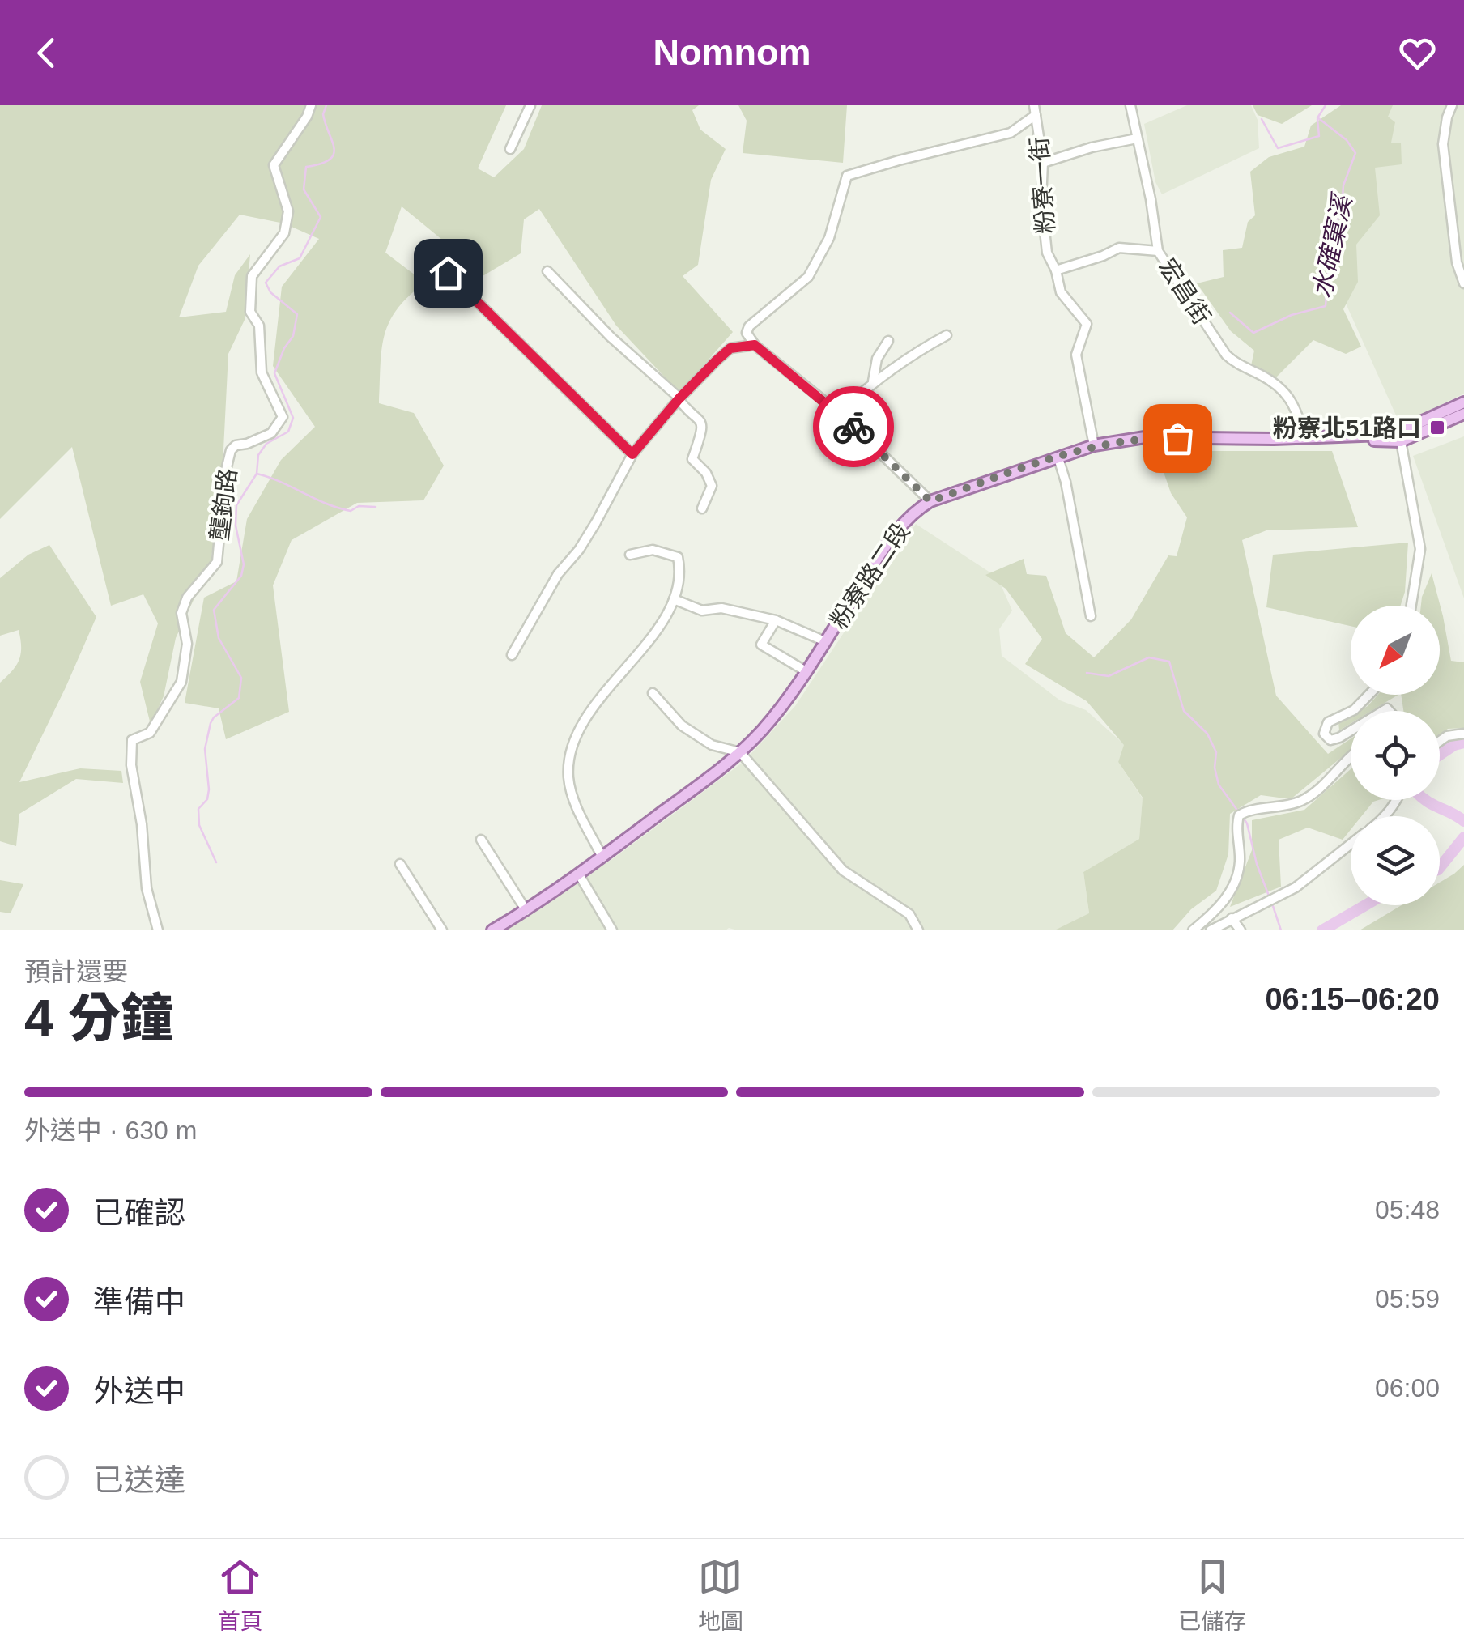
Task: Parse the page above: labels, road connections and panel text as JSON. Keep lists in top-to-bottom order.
{
  "streets": {
    "main road": ["粉寮路二段"],
    "street": ["粉寮一街", "宏昌街", "壟鉤路"]
  },
  "crossings": [
    ["粉寮一街", "粉寮路二段"],
    ["宏昌街", "粉寮路二段"]
  ],
  "water": ["水確窠溪"],
  "places": {
    "transit": ["粉寮北51路口"]
  },
  "north": "bottom left",
  "page": {
    "header": "Nomnom",
    "heading": ["4 分鐘", "預計還要", "06:15–06:20"],
    "bar": "外送中 · 630 m",
    "list": [
      ["已確認", "05:48"],
      ["準備中", "05:59"],
      ["外送中", "06:00"],
      "已送達"
    ],
    "tabs": ["首頁", "地圖", "已儲存"]
  }
}
